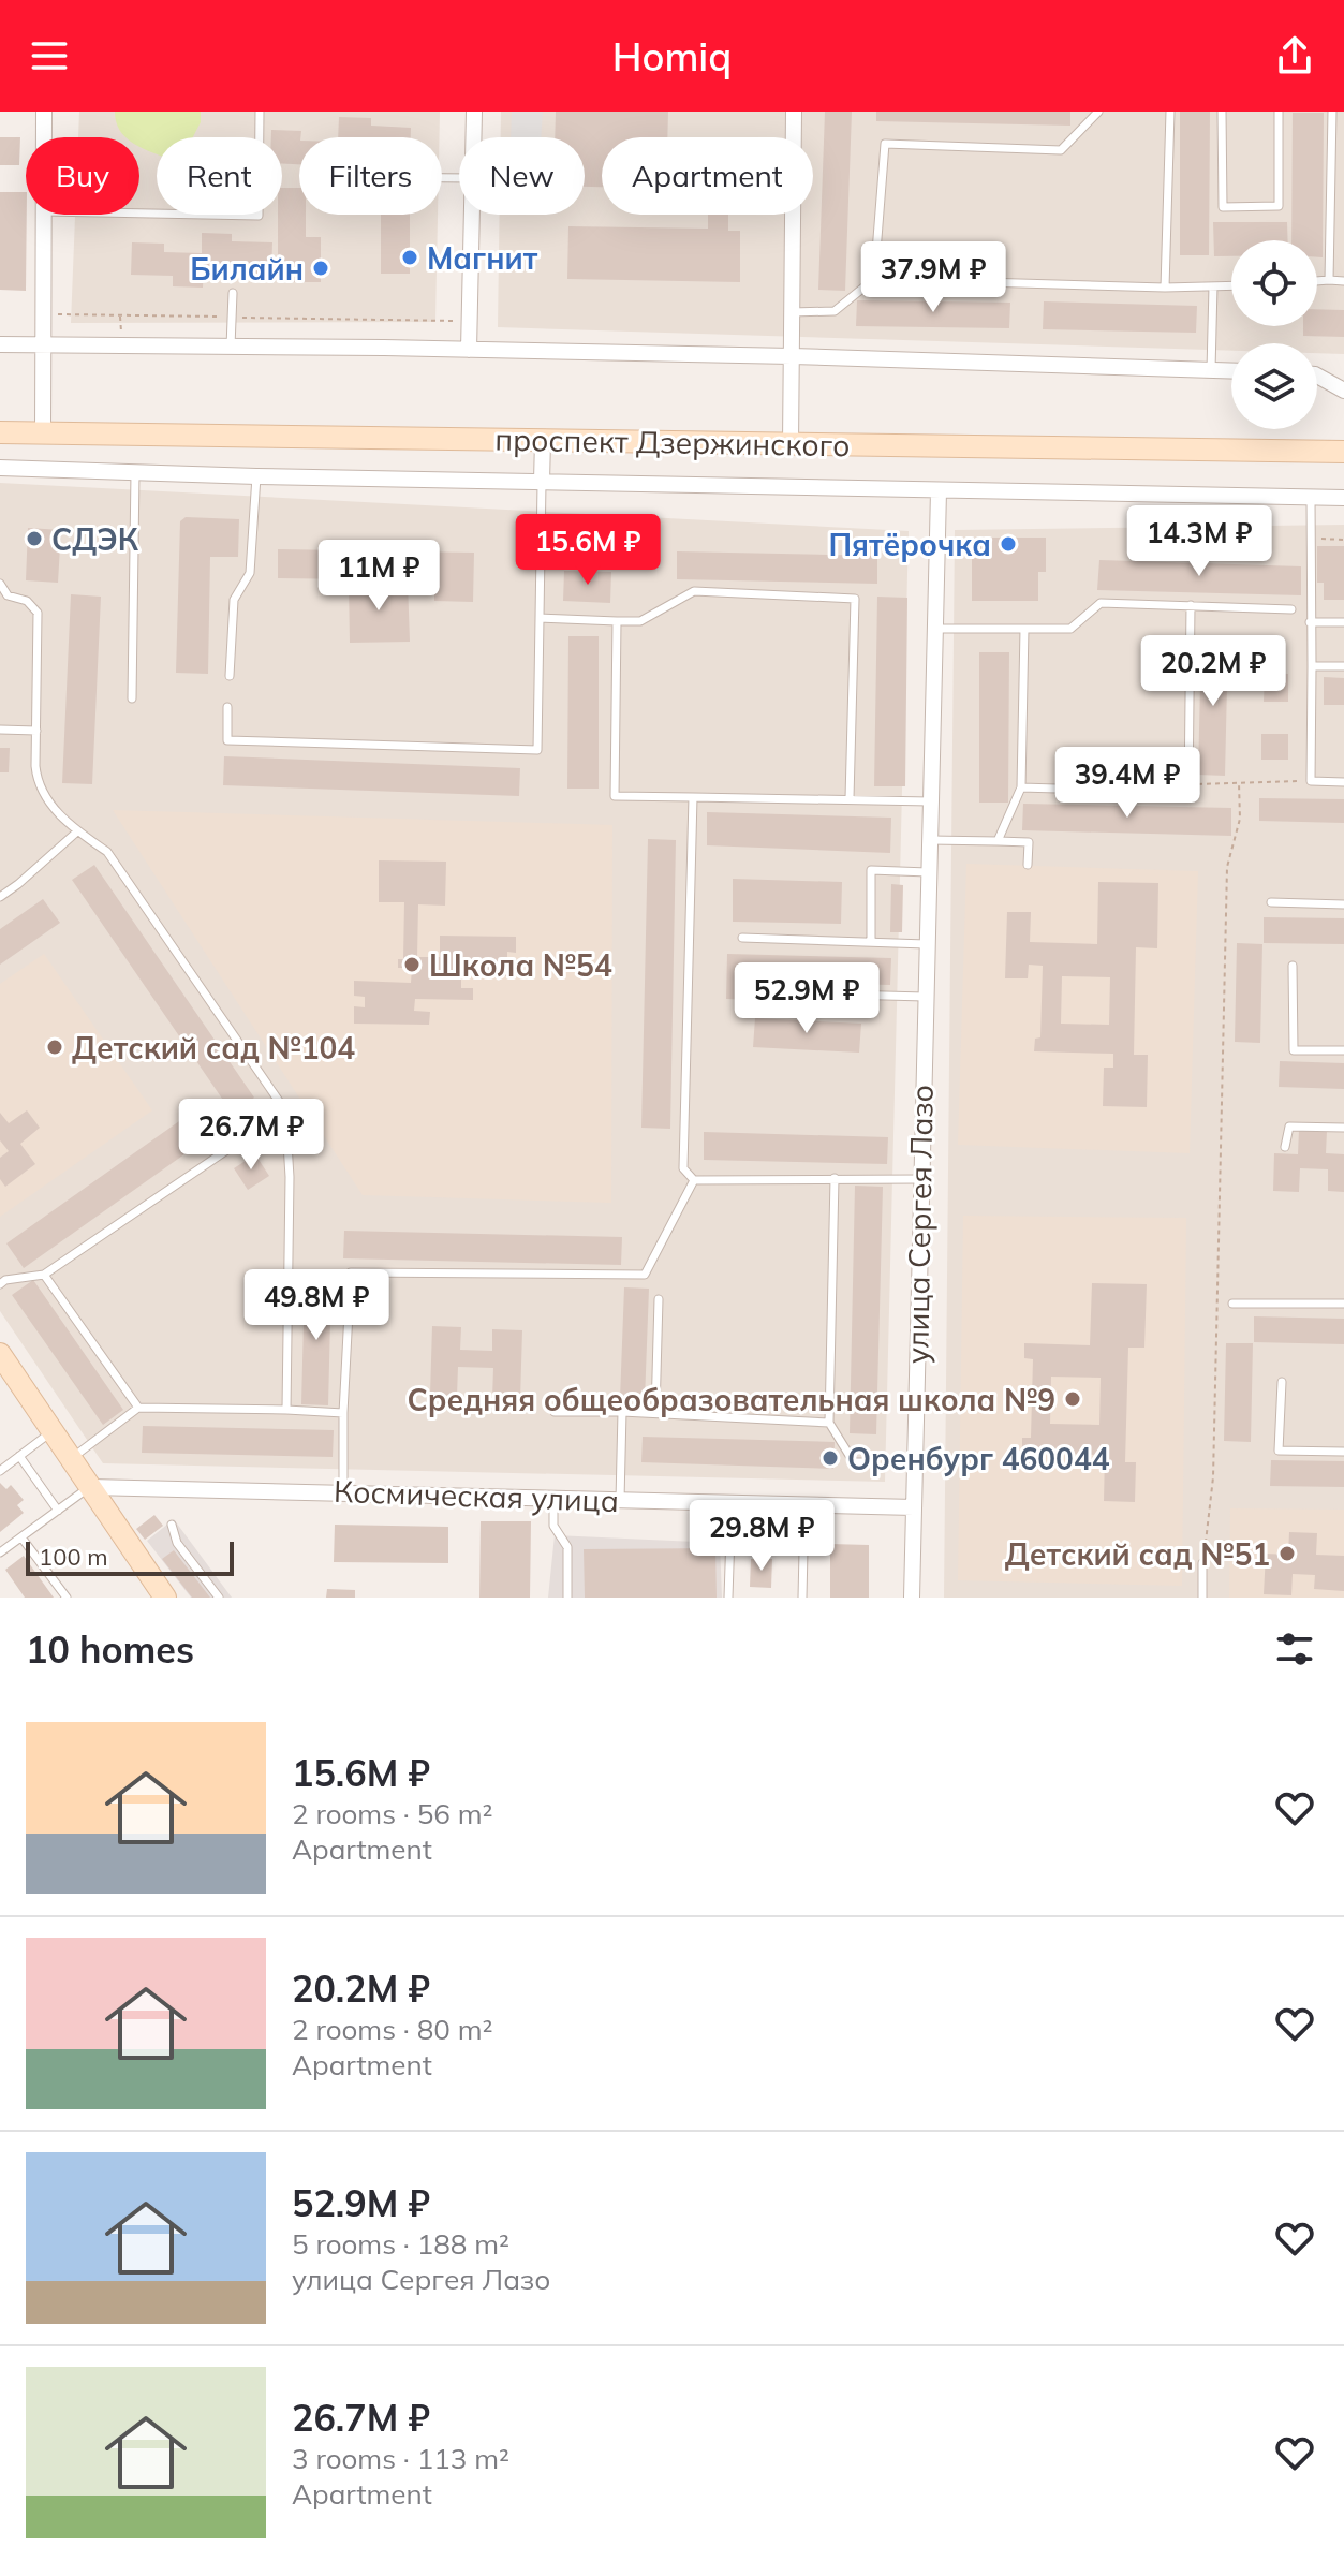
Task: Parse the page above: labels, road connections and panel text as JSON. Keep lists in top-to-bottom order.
{
  "streets": {
    "main road": ["проспект Дзержинского"],
    "street": ["улица Сергея Лазо", "Космическая улица"]
  },
  "crossings": [
    ["улица Сергея Лазо", "Космическая улица"]
  ],
  "places": [
    "Магнит",
    "Билайн",
    "СДЭК",
    "Пятёрочка",
    "Школа №54",
    "Детский сад №104",
    "Средняя общеобразовательная школа №9",
    "Оренбург 460044",
    "Детский сад №51"
  ],
  "scale_bar": "100 m",
  "page": {
    "header": "Homiq",
    "chip": [
      "Buy",
      "Rent",
      "Filters",
      "New",
      "Apartment"
    ],
    "price": [
      "37.9M ₽",
      "14.3M ₽",
      "15.6M ₽",
      "11M ₽",
      "20.2M ₽",
      "39.4M ₽",
      "52.9M ₽",
      "26.7M ₽",
      "49.8M ₽",
      "29.8M ₽"
    ],
    "scale": "100 m",
    "heading": "10 homes",
    "list": [
      {
        "name": "15.6M ₽",
        "note": "2 rooms · 56 m² · Apartment"
      },
      {
        "name": "20.2M ₽",
        "note": "2 rooms · 80 m² · Apartment"
      },
      {
        "name": "52.9M ₽",
        "note": "5 rooms · 188 m² · улица Сергея Лазо"
      },
      {
        "name": "26.7M ₽",
        "note": "3 rooms · 113 m² · Apartment"
      }
    ]
  }
}
